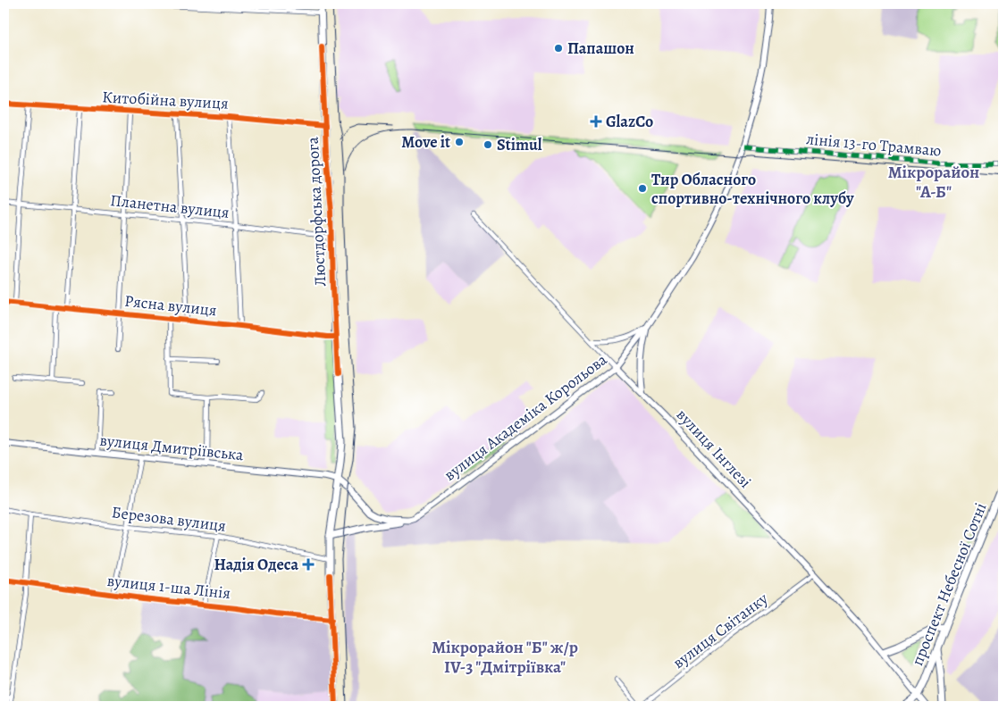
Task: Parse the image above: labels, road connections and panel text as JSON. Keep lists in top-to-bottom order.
{
  "streets": {
    "main road": [
      "Люстдорфська дорога",
      "вулиця Академіка Корольова",
      "вулиця Дмитріївська",
      "вулиця Інглезі",
      "проспект Небесної Сотні"
    ],
    "street": [
      "Китобійна вулиця",
      "лінія 13-го Трамваю",
      "Планетна вулиця",
      "Рясна вулиця",
      "Березова вулиця",
      "вулиця 1-ша Лінія",
      "вулиця Світанку"
    ]
  },
  "crossings": [
    ["Китобійна вулиця", "Люстдорфська дорога"],
    ["лінія 13-го Трамваю", "вулиця Академіка Корольова"],
    ["Планетна вулиця", "Люстдорфська дорога"],
    ["Люстдорфська дорога", "Рясна вулиця"],
    ["Люстдорфська дорога", "вулиця Дмитріївська"],
    ["Люстдорфська дорога", "Березова вулиця"],
    ["Люстдорфська дорога", "вулиця 1-ша Лінія"],
    ["вулиця Академіка Корольова", "вулиця Інглезі"],
    ["вулиця Інглезі", "проспект Небесної Сотні"],
    ["вулиця Інглезі", "вулиця Світанку"]
  ],
  "districts": ["Мікрорайон \"А-Б\"", "Мікрорайон \"Б\" ж/р IV-3 \"Дмітріївка\""],
  "places": {
    "other": [
      "Папашон",
      "Move it",
      "Stimul",
      "Тир Обласного спортивно-технічного клубу"
    ],
    "health": ["GlazCo", "Надія Одеса"]
  }
}
